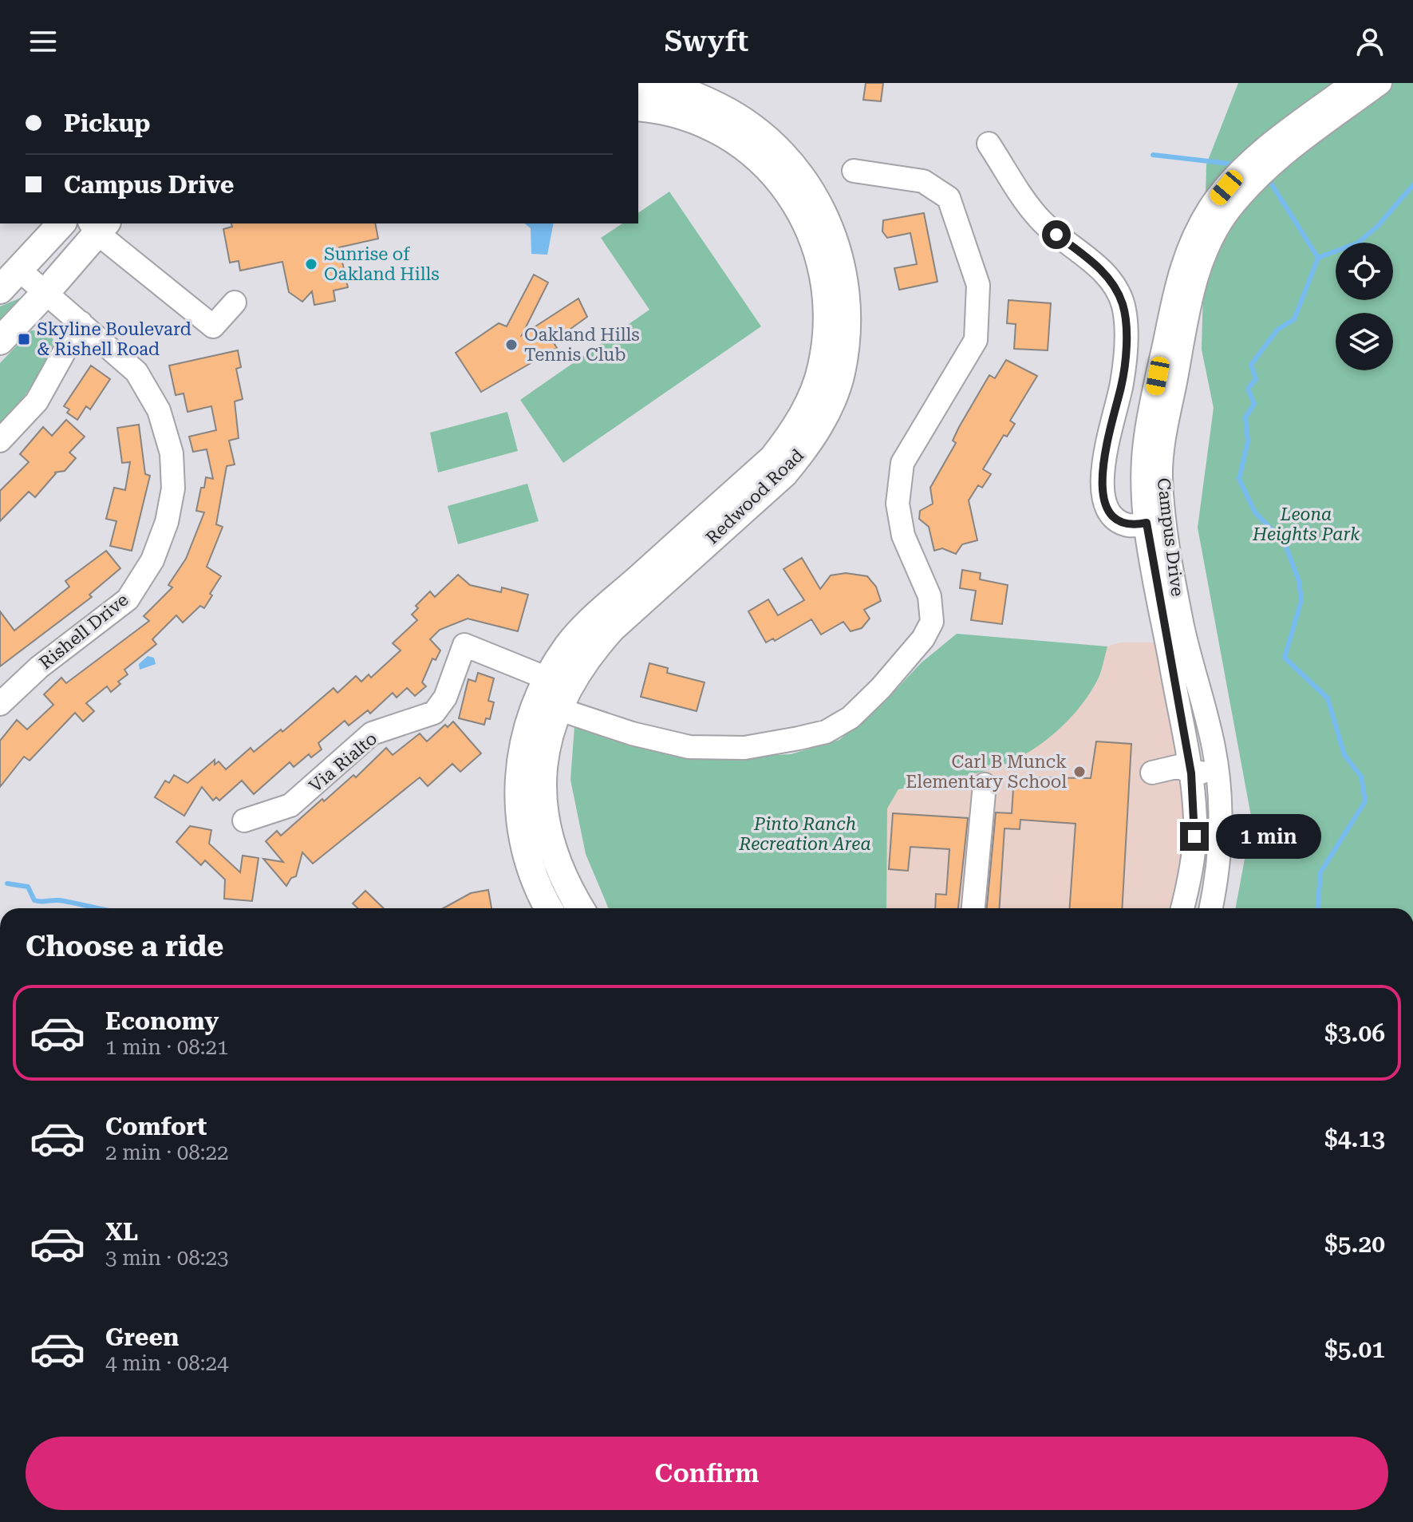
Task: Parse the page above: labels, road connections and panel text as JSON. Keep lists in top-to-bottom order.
{
  "streets": {
    "main road": ["Redwood Road"],
    "street": ["Campus Drive", "Rishell Drive", "Via Rialto"]
  },
  "crossings": [
    ["Redwood Road", "Via Rialto"]
  ],
  "parks": ["Leona Heights Park", "Pinto Ranch Recreation Area"],
  "places": {
    "other": ["Sunrise of Oakland Hills", "Oakland Hills Tennis Club", "Carl B Munck Elementary School"],
    "transit": ["Skyline Boulevard & Rishell Road"]
  },
  "page": {
    "header": "Swyft",
    "banner": ["Pickup", "Campus Drive"],
    "bubble": "1 min",
    "heading": "Choose a ride",
    "list": [
      {
        "name": "Economy",
        "note": "1 min · 08:21",
        "value": "$3.06"
      },
      {
        "name": "Comfort",
        "note": "2 min · 08:22",
        "value": "$4.13"
      },
      {
        "name": "XL",
        "note": "3 min · 08:23",
        "value": "$5.20"
      },
      {
        "name": "Green",
        "note": "4 min · 08:24",
        "value": "$5.01"
      }
    ],
    "buttons": "Confirm"
  }
}
